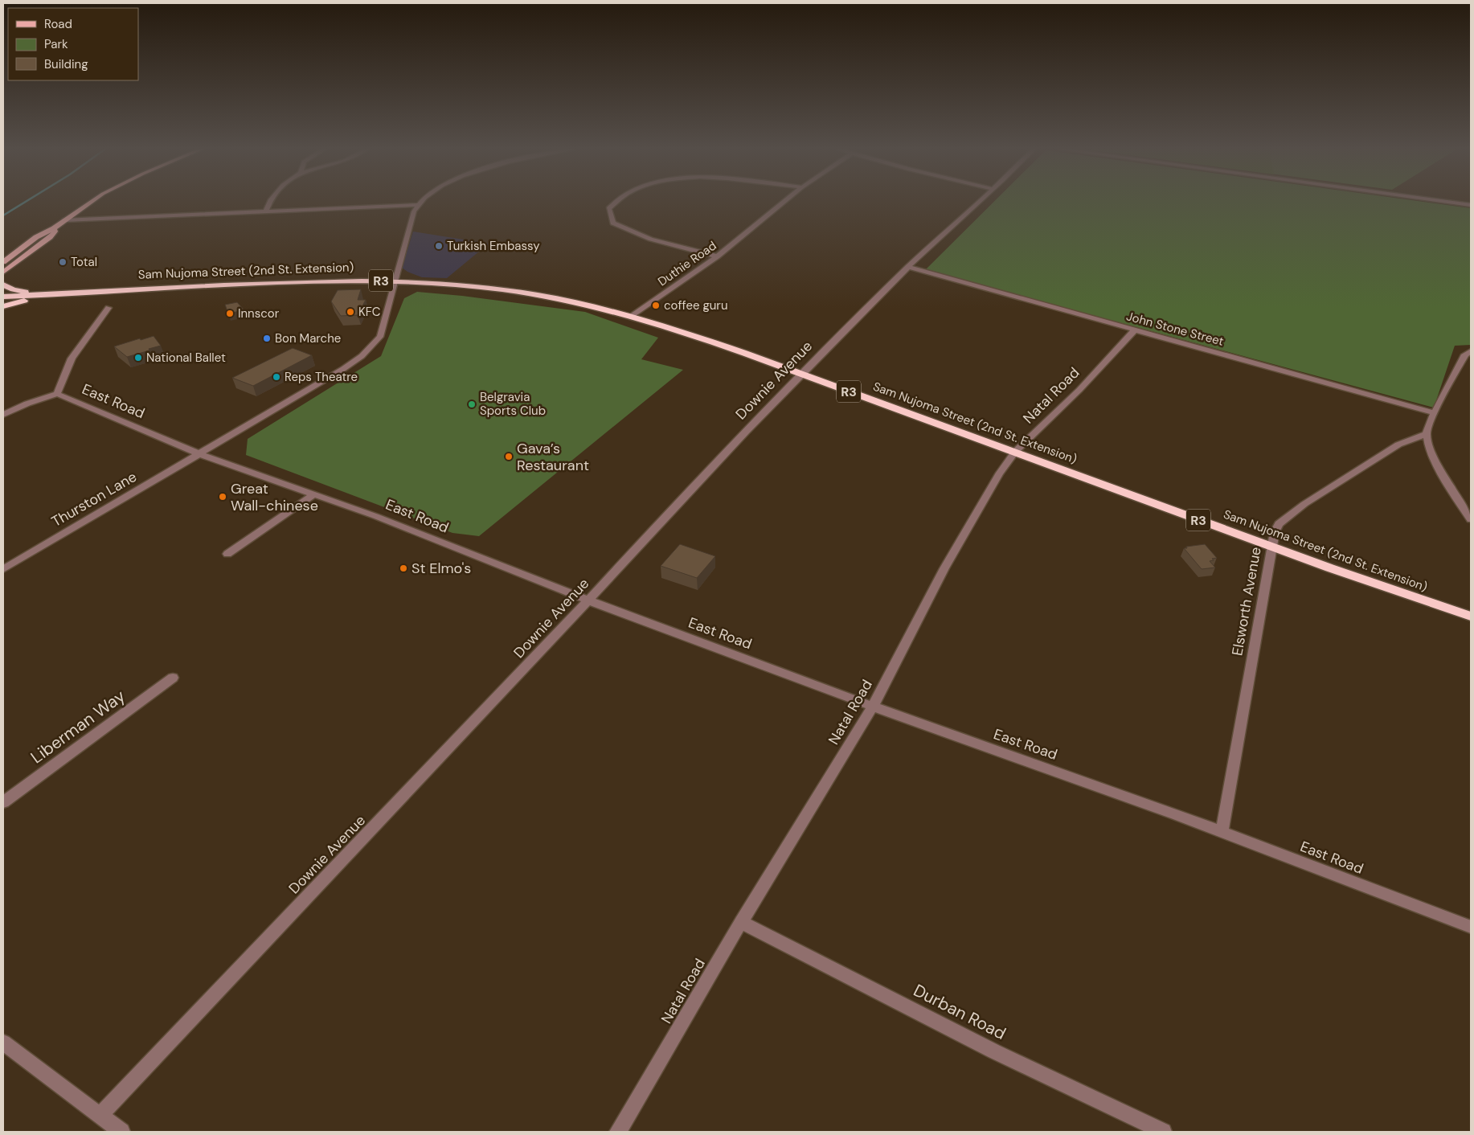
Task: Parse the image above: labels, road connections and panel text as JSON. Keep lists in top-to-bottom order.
{
  "streets": {
    "highway": ["Sam Nujoma Street (2nd St. Extension)", "R3"],
    "street": [
      "Duthie Road",
      "John Stone Street",
      "Downie Avenue",
      "Natal Road",
      "East Road",
      "Thurston Lane",
      "Elsworth Avenue",
      "Liberman Way",
      "Durban Road"
    ]
  },
  "crossings": [
    ["Duthie Road", "Sam Nujoma Street (2nd St. Extension)"],
    ["Sam Nujoma Street (2nd St. Extension)", "Downie Avenue"],
    ["Sam Nujoma Street (2nd St. Extension)", "Natal Road"],
    ["Sam Nujoma Street (2nd St. Extension)", "Thurston Lane"],
    ["Sam Nujoma Street (2nd St. Extension)", "Elsworth Avenue"],
    ["John Stone Street", "Downie Avenue"],
    ["John Stone Street", "Natal Road"],
    ["Downie Avenue", "East Road"],
    ["Natal Road", "East Road"],
    ["Natal Road", "Durban Road"],
    ["East Road", "Thurston Lane"],
    ["East Road", "Elsworth Avenue"]
  ],
  "places": [
    "Turkish Embassy",
    "Total",
    "coffee guru",
    "KFC",
    "Innscor",
    "Bon Marche",
    "National Ballet",
    "Reps Theatre",
    "Belgravia Sports Club",
    "Gava’s Restaurant",
    "Great Wall-chinese",
    "St Elmo's"
  ],
  "legend": ["Road", "Park", "Building"]
}
